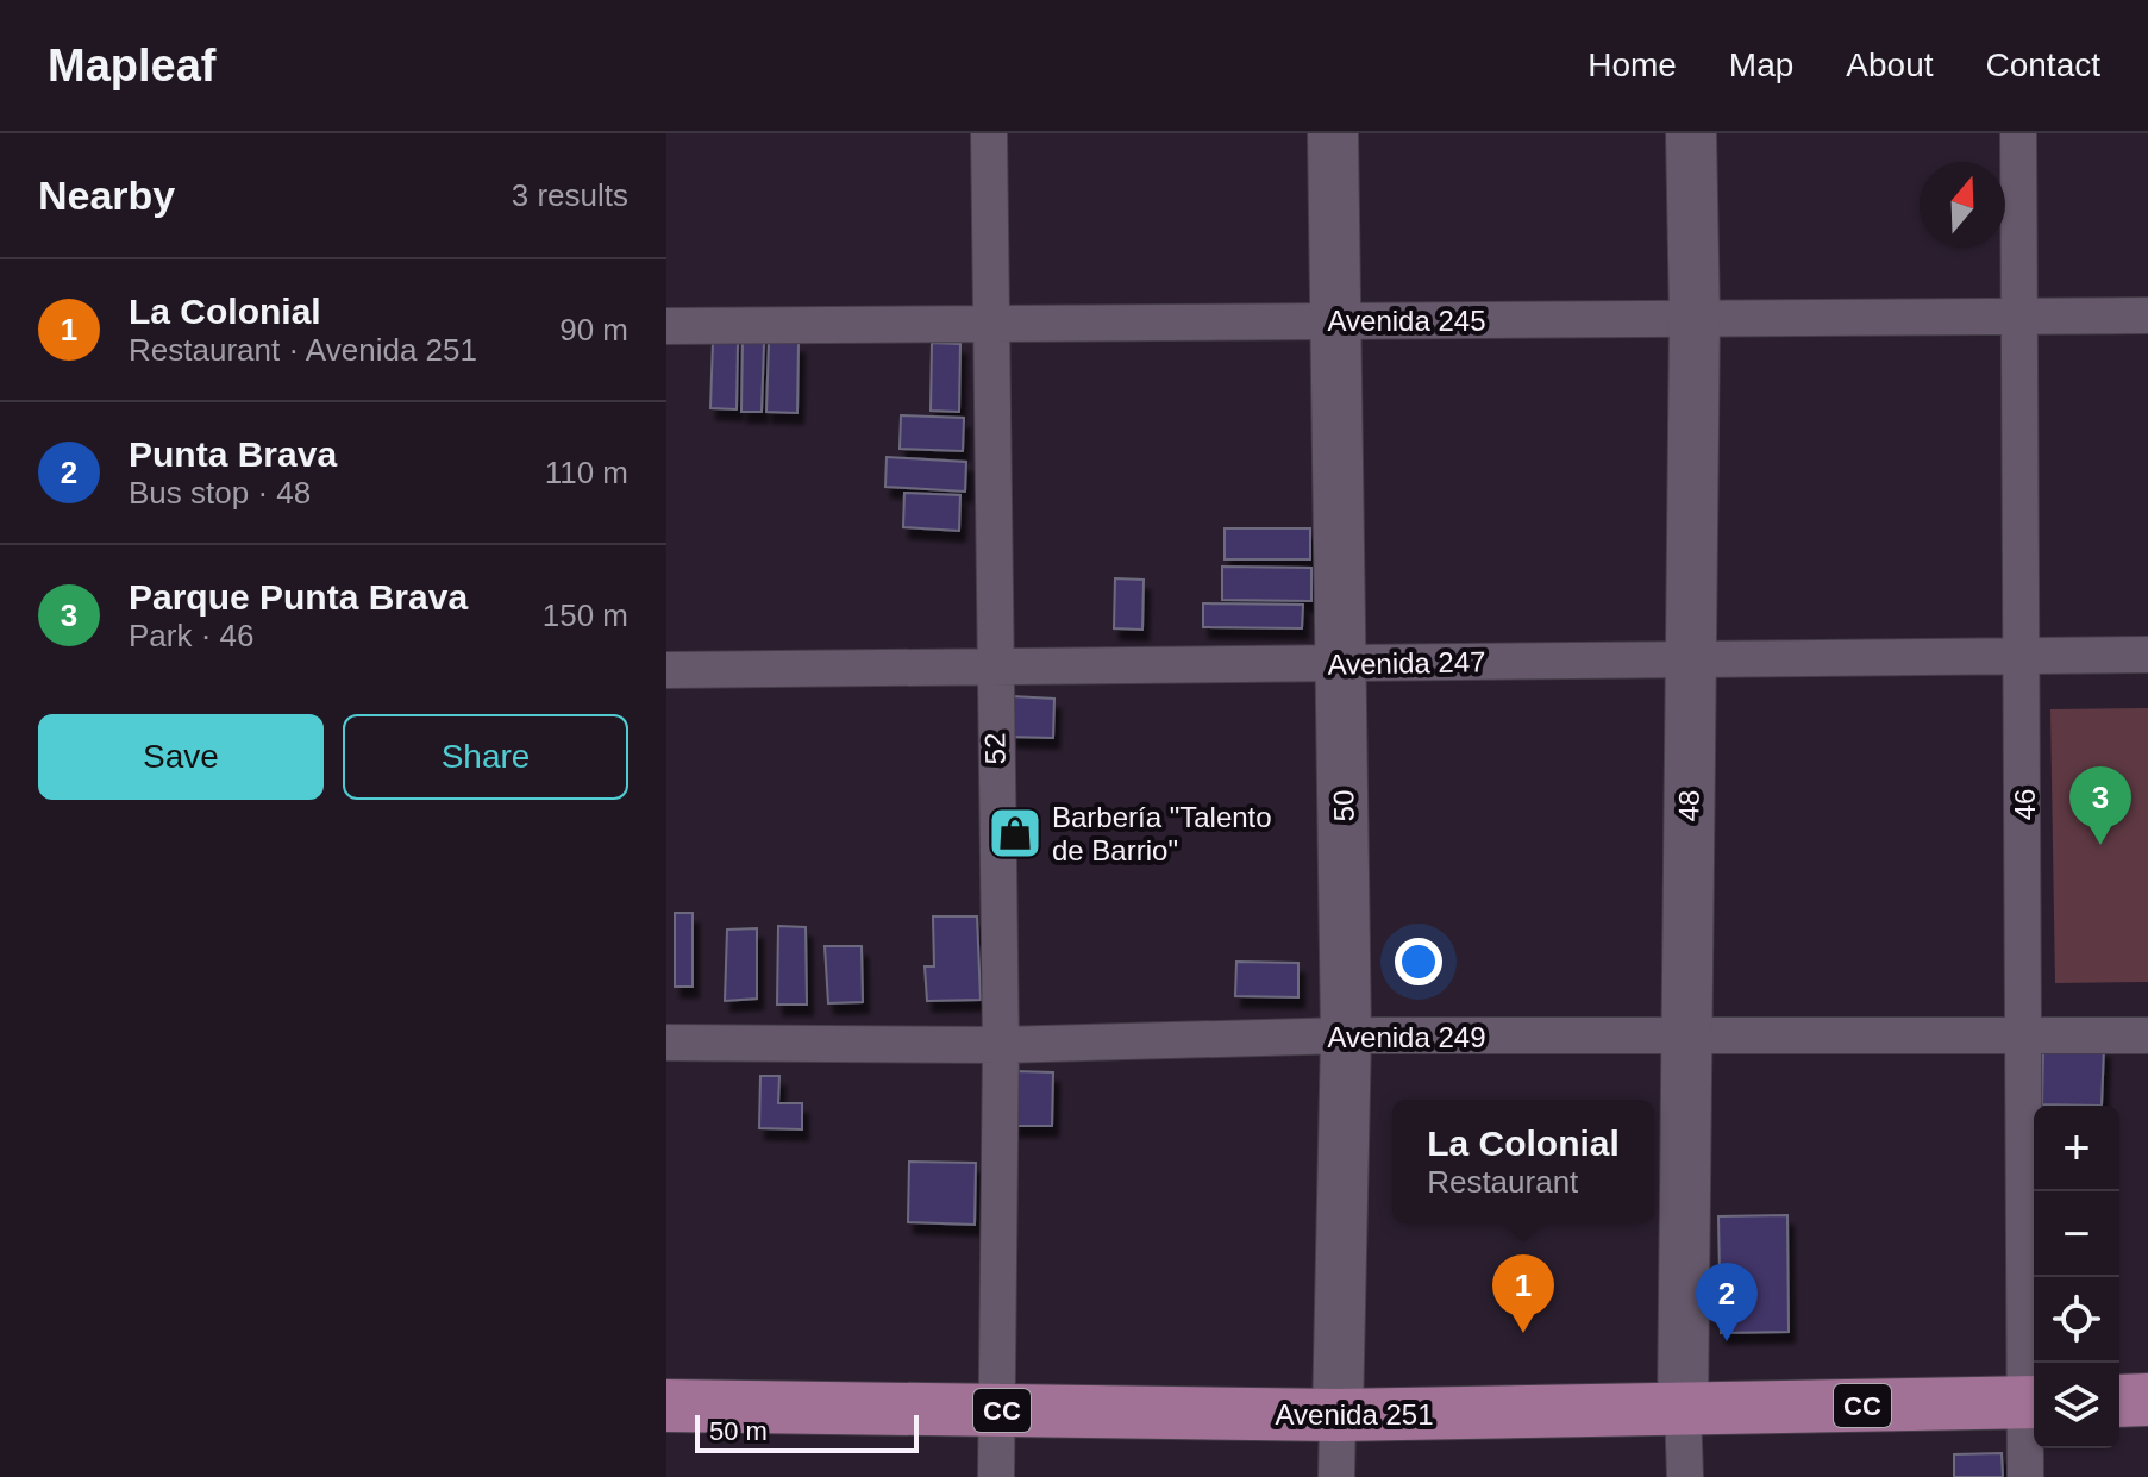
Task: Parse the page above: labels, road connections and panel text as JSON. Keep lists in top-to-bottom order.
{
  "streets": {
    "main road": ["CC", "Avenida 251"],
    "street": [
      "Avenida 245",
      "Avenida 247",
      "52",
      "46",
      "50",
      "48",
      "Avenida 249"
    ]
  },
  "crossings": [
    ["Avenida 245", "52"],
    ["Avenida 245", "46"],
    ["Avenida 245", "50"],
    ["Avenida 245", "48"],
    ["Avenida 247", "52"],
    ["Avenida 247", "46"],
    ["Avenida 247", "50"],
    ["Avenida 247", "48"],
    ["52", "Avenida 249"],
    ["52", "Avenida 251"],
    ["46", "Avenida 249"],
    ["46", "Avenida 251"],
    ["50", "Avenida 249"],
    ["50", "Avenida 251"],
    ["48", "Avenida 249"],
    ["48", "Avenida 251"]
  ],
  "places": {
    "shop": ["Barbería \"Talento de Barrio\""]
  },
  "scale_bar": "50 m",
  "north": "top",
  "page": {
    "header": "Mapleaf",
    "nav": [
      "Home",
      "Map",
      "About",
      "Contact"
    ],
    "heading": ["Nearby", "3 results"],
    "list": [
      {
        "mark": "1",
        "name": "La Colonial",
        "note": "Restaurant · Avenida 251",
        "value": "90 m"
      },
      {
        "mark": "2",
        "name": "Punta Brava",
        "note": "Bus stop · 48",
        "value": "110 m"
      },
      {
        "mark": "3",
        "name": "Parque Punta Brava",
        "note": "Park · 46",
        "value": "150 m"
      }
    ],
    "buttons": ["Save", "Share"],
    "pins": ["3", "1", "2"],
    "popup": ["La Colonial", "Restaurant"],
    "map_buttons": ["+", "−"],
    "scale": "50 m"
  }
}
